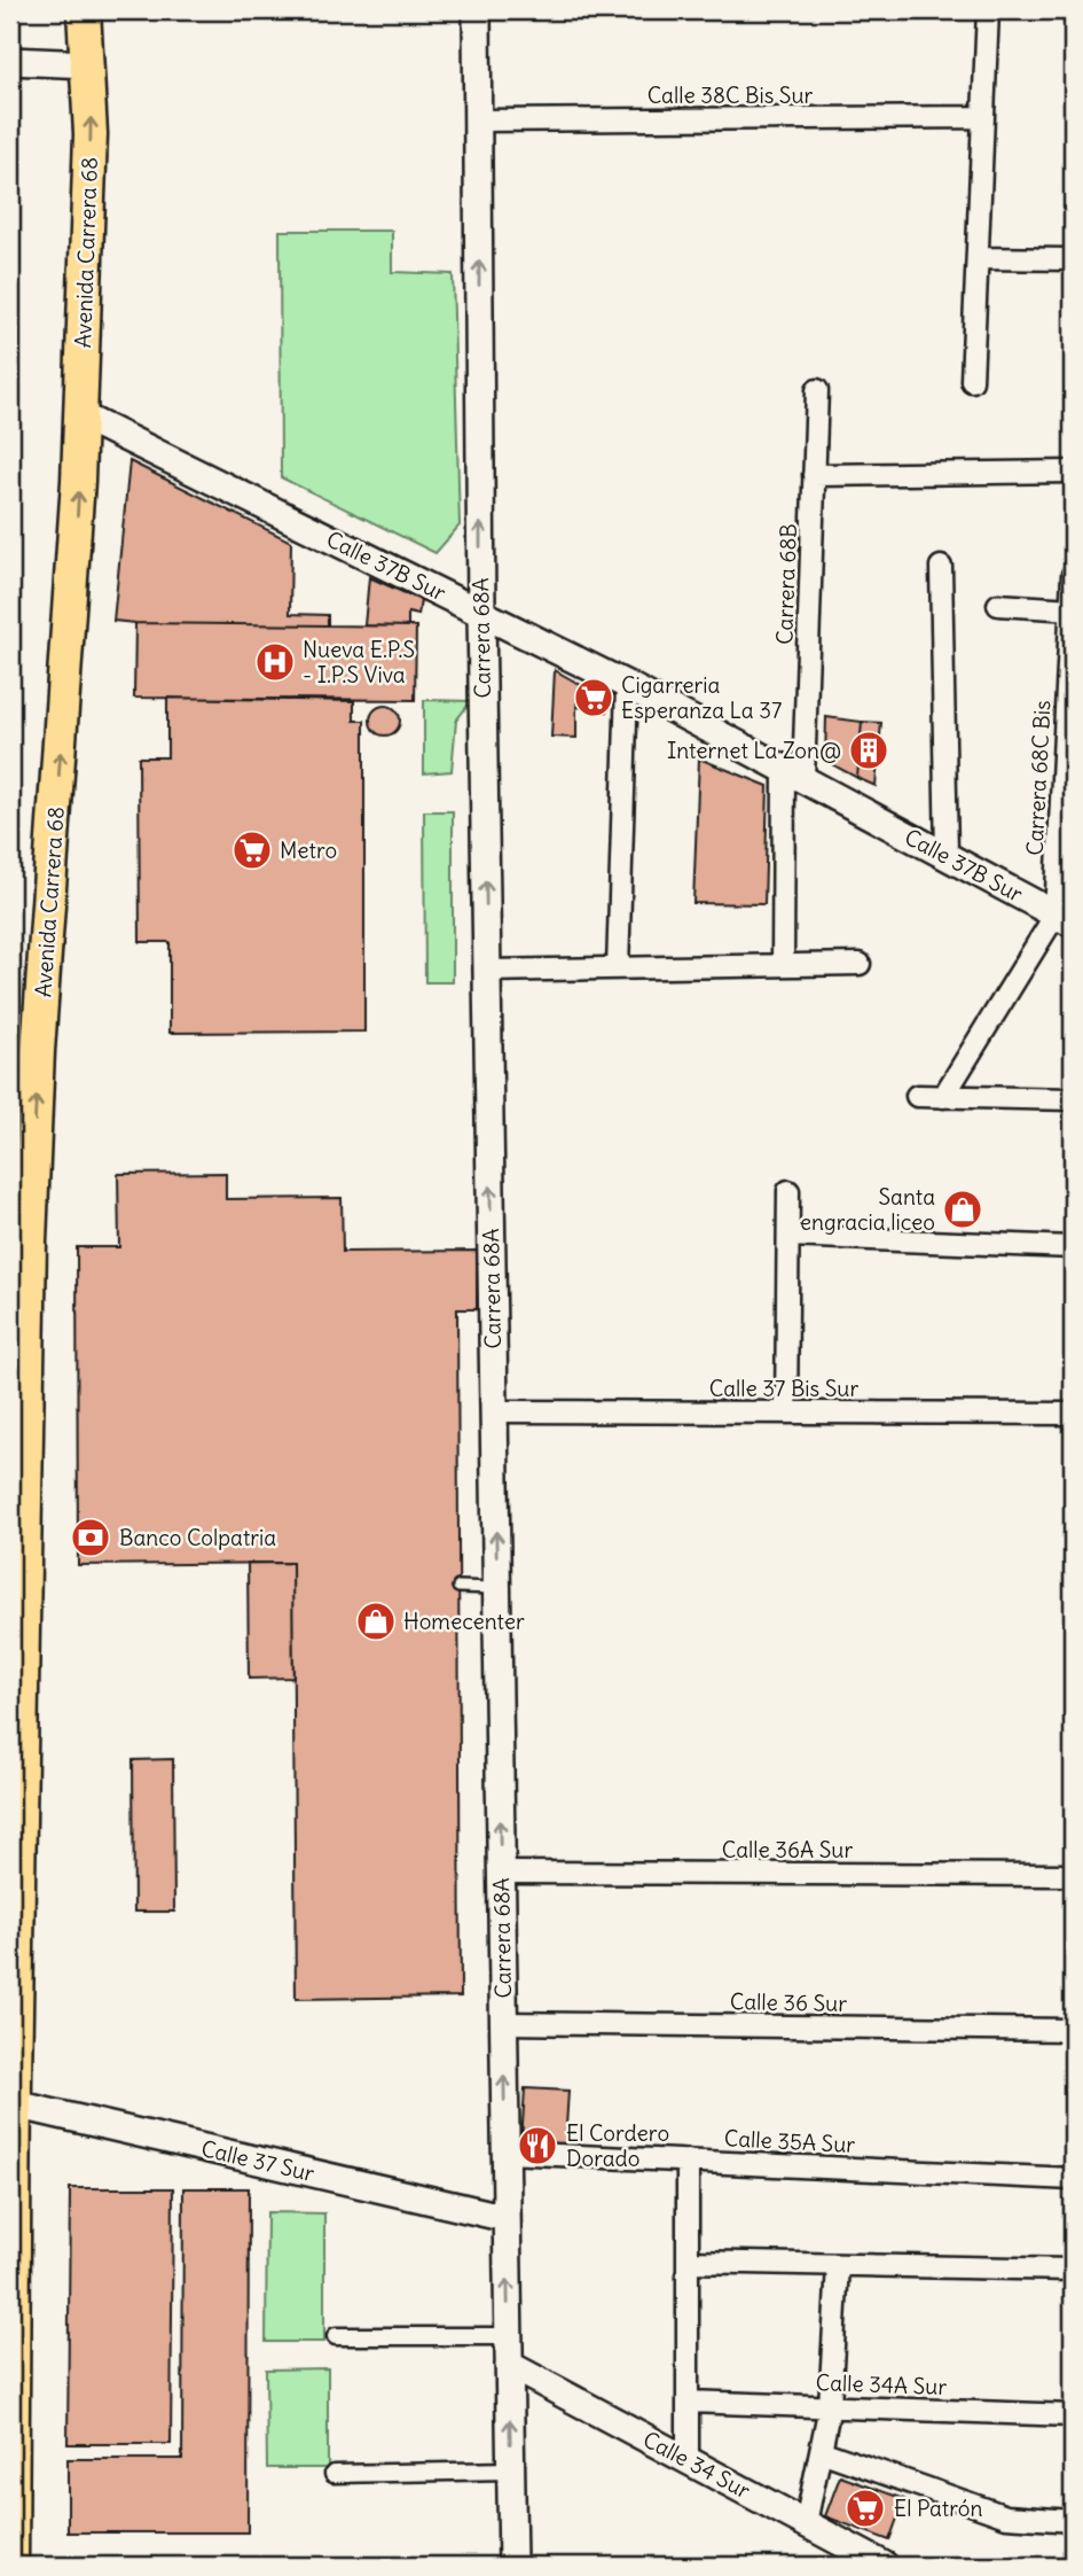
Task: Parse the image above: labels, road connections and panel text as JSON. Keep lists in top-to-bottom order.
{
  "streets": {
    "main road": ["Avenida Carrera 68"],
    "street": [
      "Calle 38C Bis Sur",
      "Calle 37B Sur",
      "Carrera 68B",
      "Carrera 68A",
      "Carrera 68C Bis",
      "Calle 37 Bis Sur",
      "Calle 36A Sur",
      "Calle 36 Sur",
      "Calle 35A Sur",
      "Calle 37 Sur",
      "Calle 34A Sur",
      "Calle 34 Sur"
    ]
  },
  "crossings": [
    ["Calle 38C Bis Sur", "Carrera 68A"],
    ["Avenida Carrera 68", "Calle 37B Sur"],
    ["Avenida Carrera 68", "Calle 37 Sur"],
    ["Calle 37B Sur", "Carrera 68B"],
    ["Calle 37B Sur", "Carrera 68A"],
    ["Calle 37B Sur", "Carrera 68C Bis"],
    ["Carrera 68A", "Calle 37 Bis Sur"],
    ["Carrera 68A", "Calle 36A Sur"],
    ["Carrera 68A", "Calle 36 Sur"],
    ["Carrera 68A", "Calle 35A Sur"],
    ["Carrera 68A", "Calle 37 Sur"],
    ["Carrera 68A", "Calle 34 Sur"]
  ],
  "one_way": ["Avenida Carrera 68", "Carrera 68A"],
  "places": {
    "hospital": ["Nueva E.P.S - I.P.S Viva"],
    "supermarket": ["Cigarreria Esperanza La 37", "Metro", "El Patrón"],
    "building": ["Internet La Zon@"],
    "shop": ["Santa engracia liceo", "Homecenter"],
    "bank": ["Banco Colpatria"],
    "restaurant": ["El Cordero Dorado"]
  }
}
